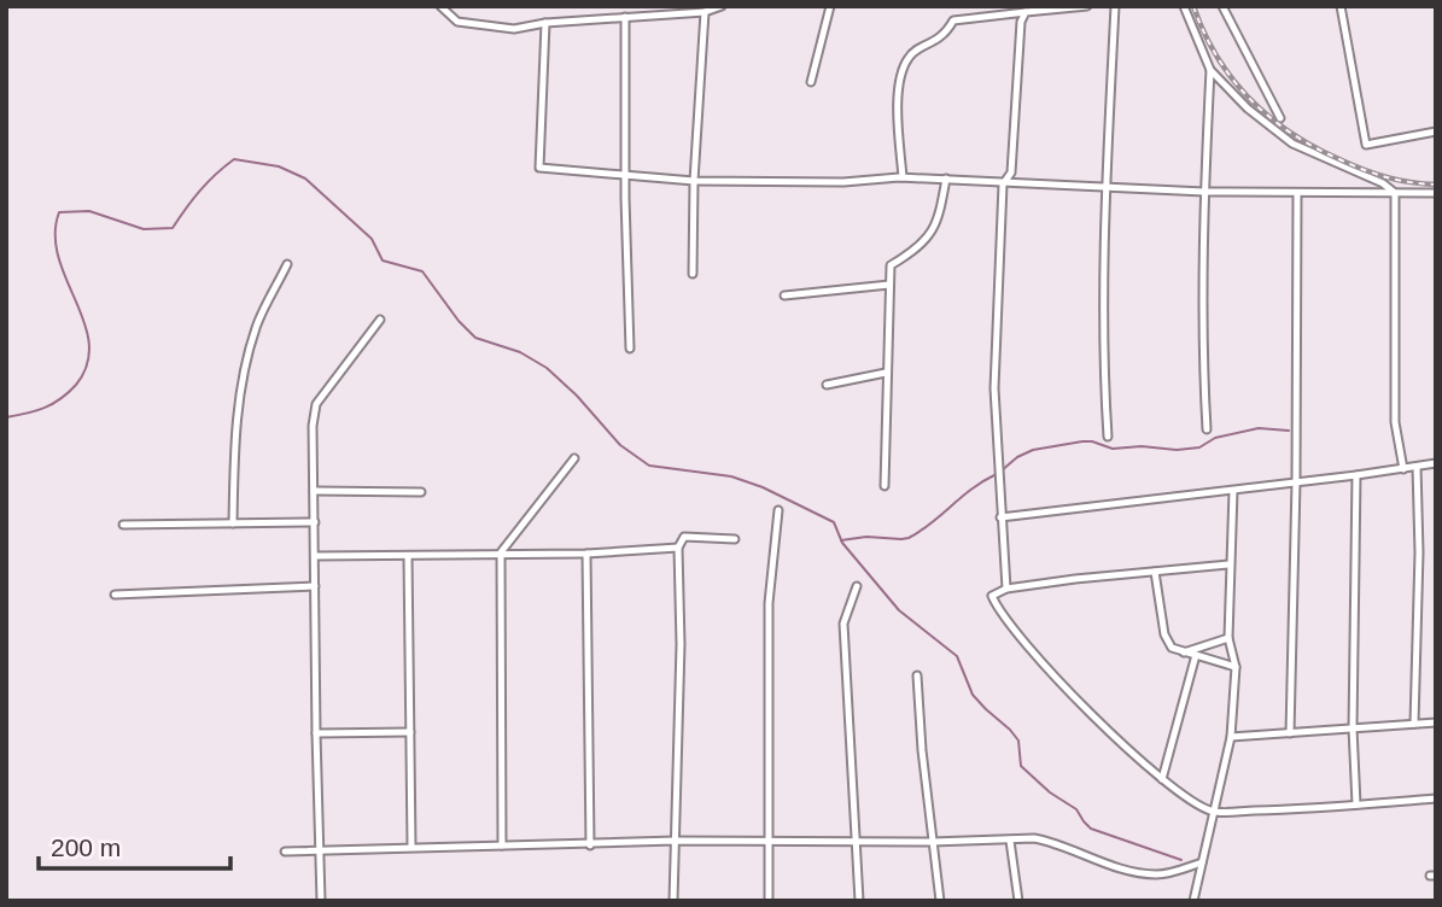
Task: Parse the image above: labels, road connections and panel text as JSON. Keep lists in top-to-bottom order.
{
  "scale_bar": "200 m"
}
